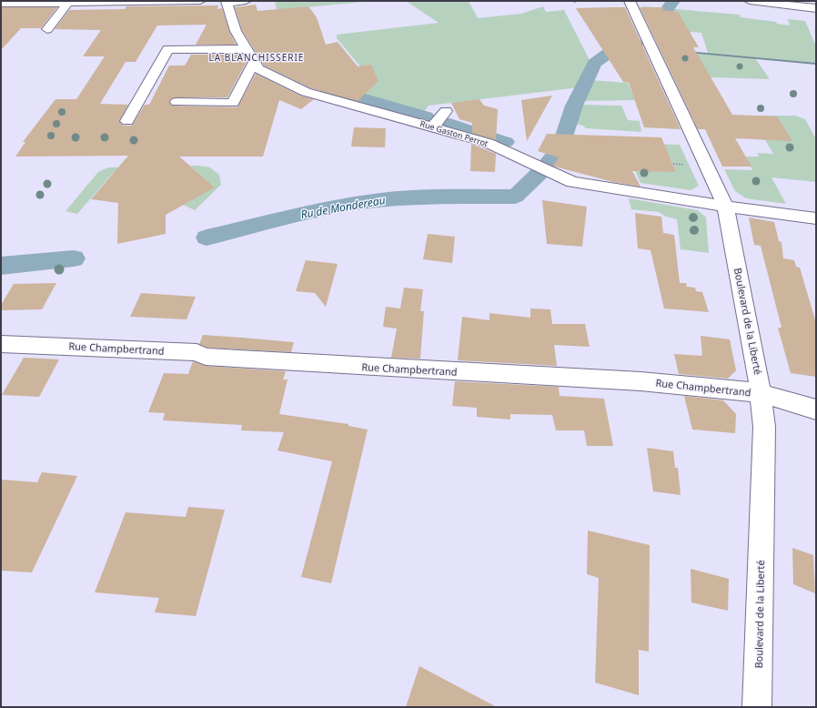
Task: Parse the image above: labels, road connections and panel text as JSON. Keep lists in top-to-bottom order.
{
  "streets": {
    "street": ["Rue Gaston Perrot", "Boulevard de la Liberté", "Rue Champbertrand"]
  },
  "crossings": [
    ["Rue Gaston Perrot", "Boulevard de la Liberté"],
    ["Boulevard de la Liberté", "Rue Champbertrand"]
  ],
  "districts": ["LA BLANCHISSERIE"],
  "water": ["Ru de Mondereau"]
}
